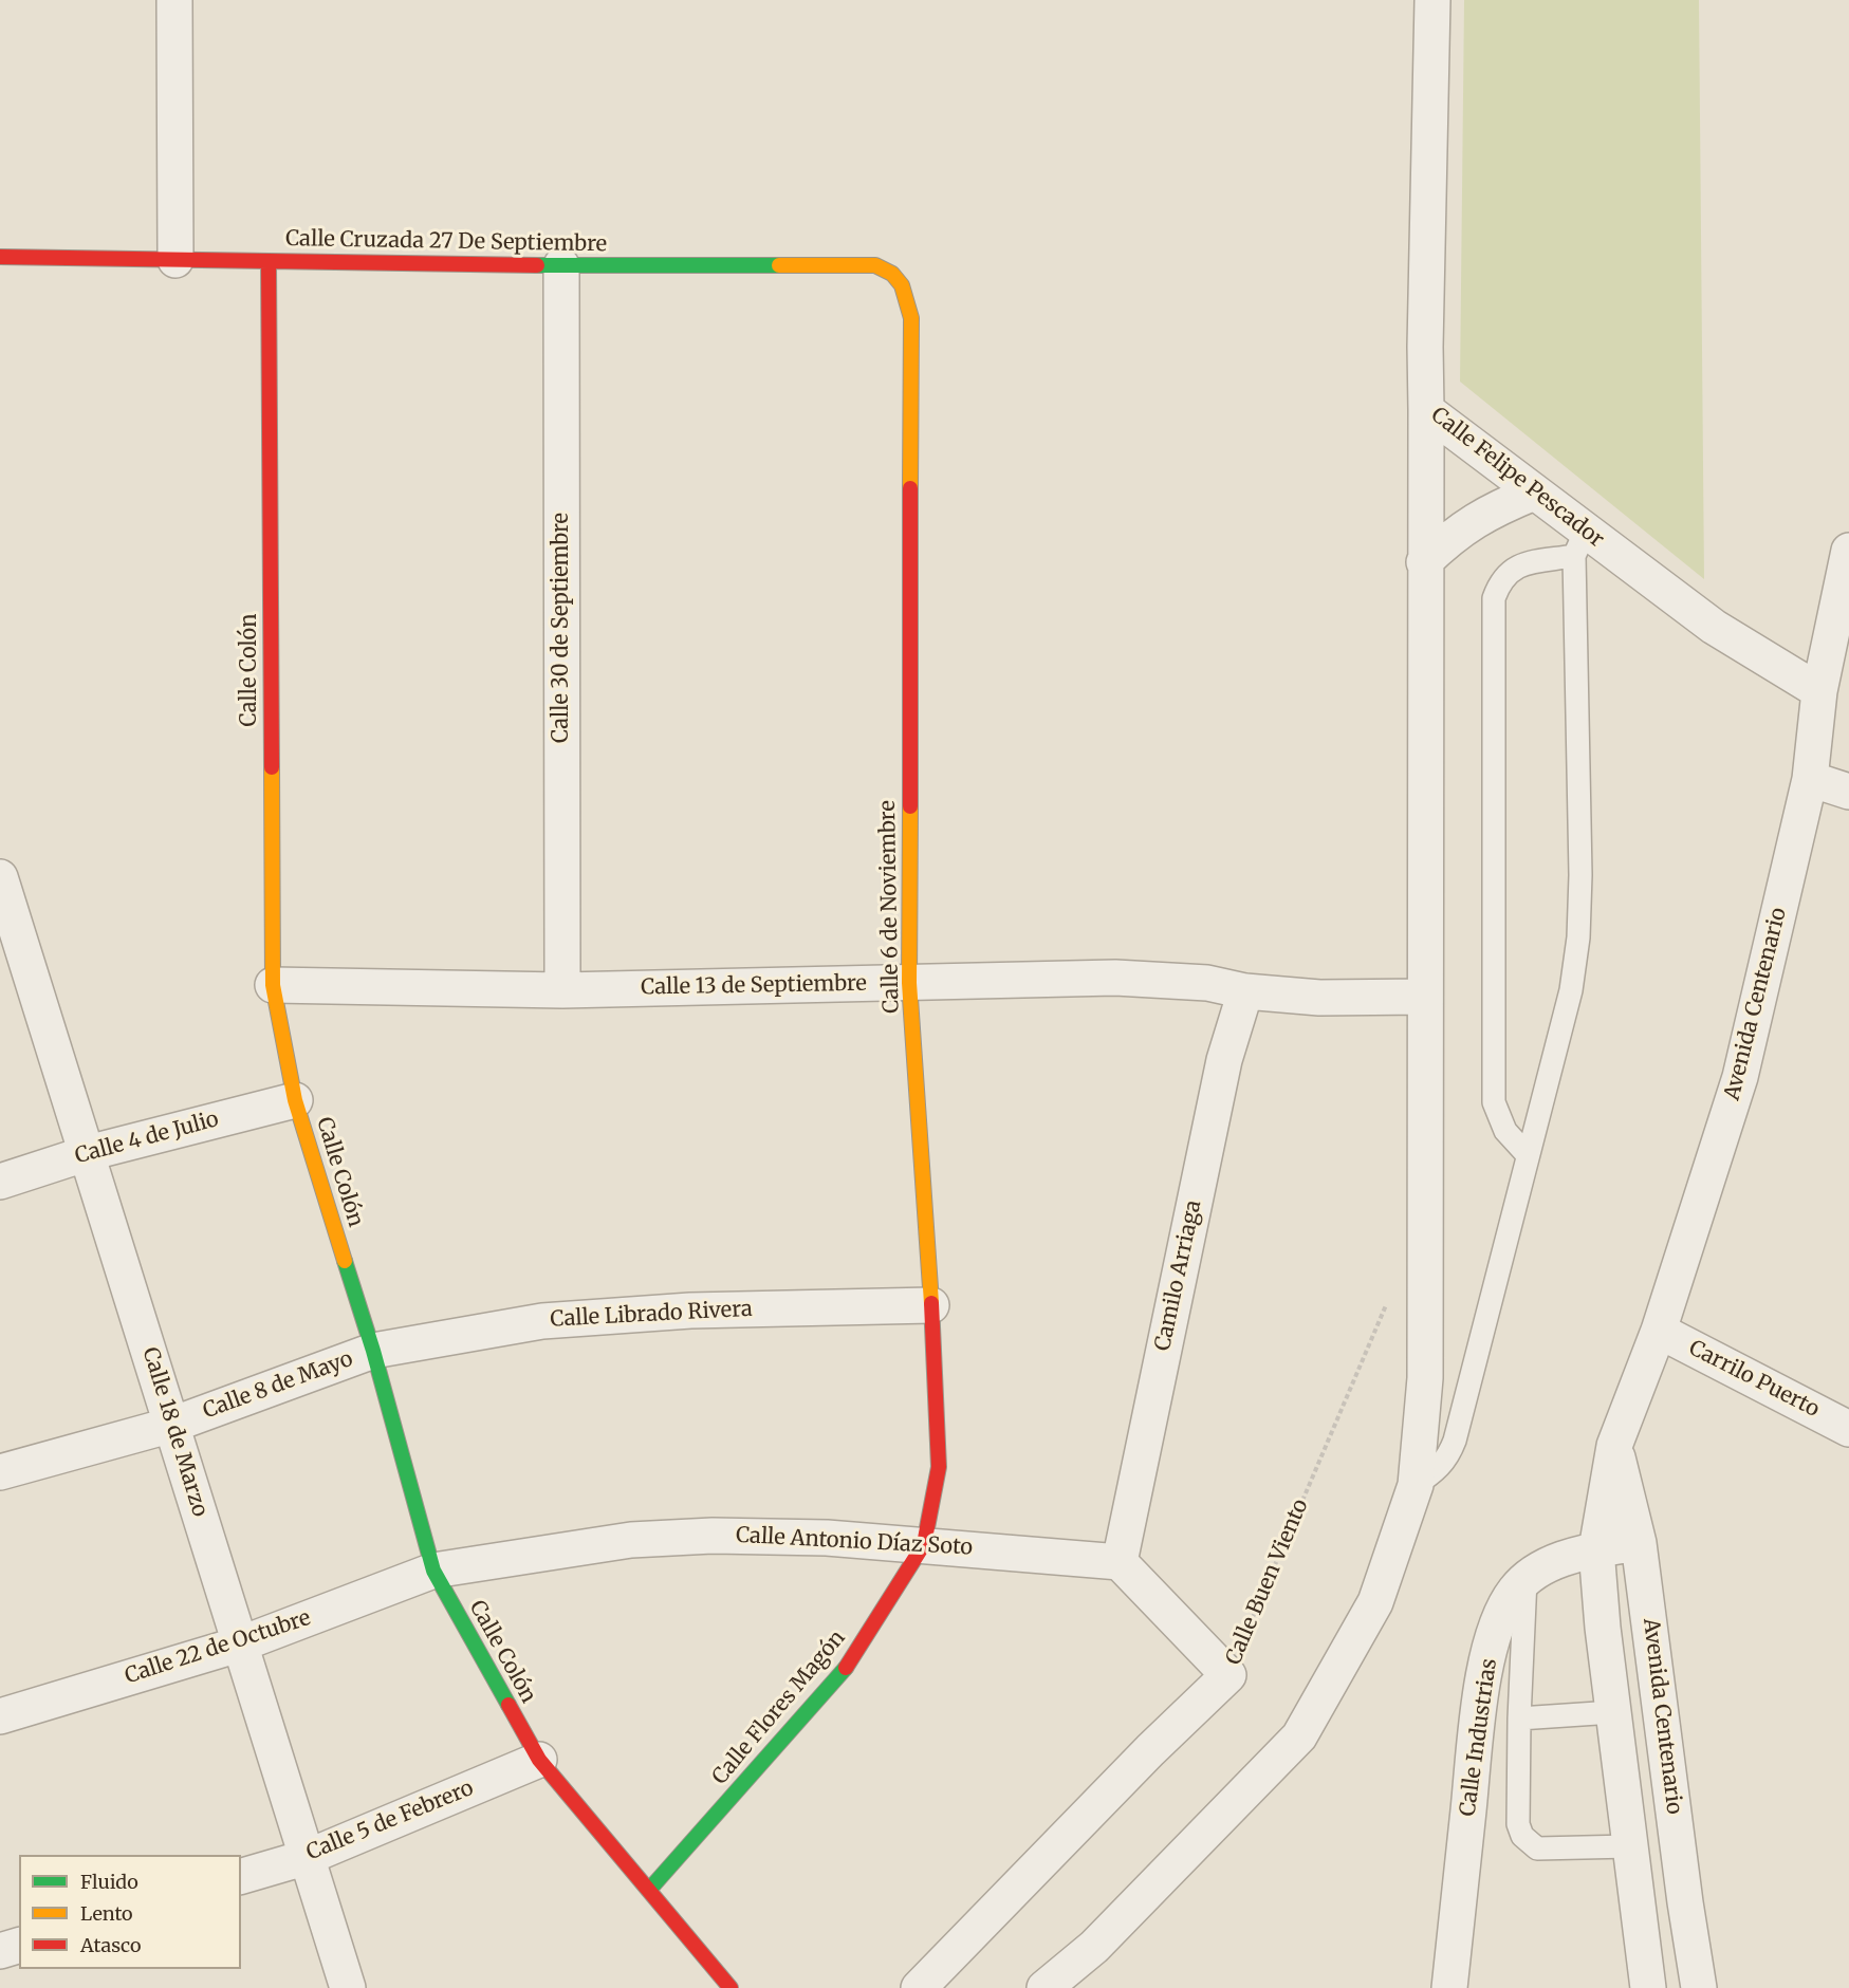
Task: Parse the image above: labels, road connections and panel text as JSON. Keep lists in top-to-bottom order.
{
  "streets": {
    "street": [
      "Calle Cruzada 27 De Septiembre",
      "Calle Felipe Pescador",
      "Calle 30 de Septiembre",
      "Calle Colón",
      "Calle 6 de Noviembre",
      "Calle 13 de Septiembre",
      "Avenida Centenario",
      "Calle 4 de Julio",
      "Camilo Arriaga",
      "Calle Librado Rivera",
      "Carrilo Puerto",
      "Calle 8 de Mayo",
      "Calle 18 de Marzo",
      "Calle Antonio Díaz Soto",
      "Calle Buen Viento",
      "Calle 22 de Octubre",
      "Calle Flores Magón",
      "Calle Industrias",
      "Calle 5 de Febrero"
    ]
  },
  "crossings": [
    ["Calle Cruzada 27 De Septiembre", "Calle 30 de Septiembre"],
    ["Calle Cruzada 27 De Septiembre", "Calle Colón"],
    ["Calle Cruzada 27 De Septiembre", "Calle 6 de Noviembre"],
    ["Calle Felipe Pescador", "Avenida Centenario"],
    ["Calle 30 de Septiembre", "Calle 13 de Septiembre"],
    ["Calle Colón", "Calle 13 de Septiembre"],
    ["Calle Colón", "Calle 4 de Julio"],
    ["Calle Colón", "Calle Librado Rivera"],
    ["Calle Colón", "Calle 8 de Mayo"],
    ["Calle Colón", "Calle Antonio Díaz Soto"],
    ["Calle Colón", "Calle 22 de Octubre"],
    ["Calle Colón", "Calle Flores Magón"],
    ["Calle Colón", "Calle 5 de Febrero"],
    ["Calle 6 de Noviembre", "Calle 13 de Septiembre"],
    ["Calle 6 de Noviembre", "Calle Librado Rivera"],
    ["Calle 6 de Noviembre", "Calle Antonio Díaz Soto"],
    ["Calle 6 de Noviembre", "Calle Flores Magón"],
    ["Calle 13 de Septiembre", "Camilo Arriaga"],
    ["Avenida Centenario", "Carrilo Puerto"],
    ["Avenida Centenario", "Calle Industrias"],
    ["Calle 4 de Julio", "Calle 18 de Marzo"],
    ["Camilo Arriaga", "Calle Antonio Díaz Soto"],
    ["Calle Librado Rivera", "Calle 8 de Mayo"],
    ["Calle 8 de Mayo", "Calle 18 de Marzo"],
    ["Calle 18 de Marzo", "Calle 22 de Octubre"],
    ["Calle 18 de Marzo", "Calle 5 de Febrero"],
    ["Calle Antonio Díaz Soto", "Calle 22 de Octubre"],
    ["Calle Antonio Díaz Soto", "Calle Flores Magón"]
  ],
  "legend": ["Fluido", "Lento", "Atasco"]
}
